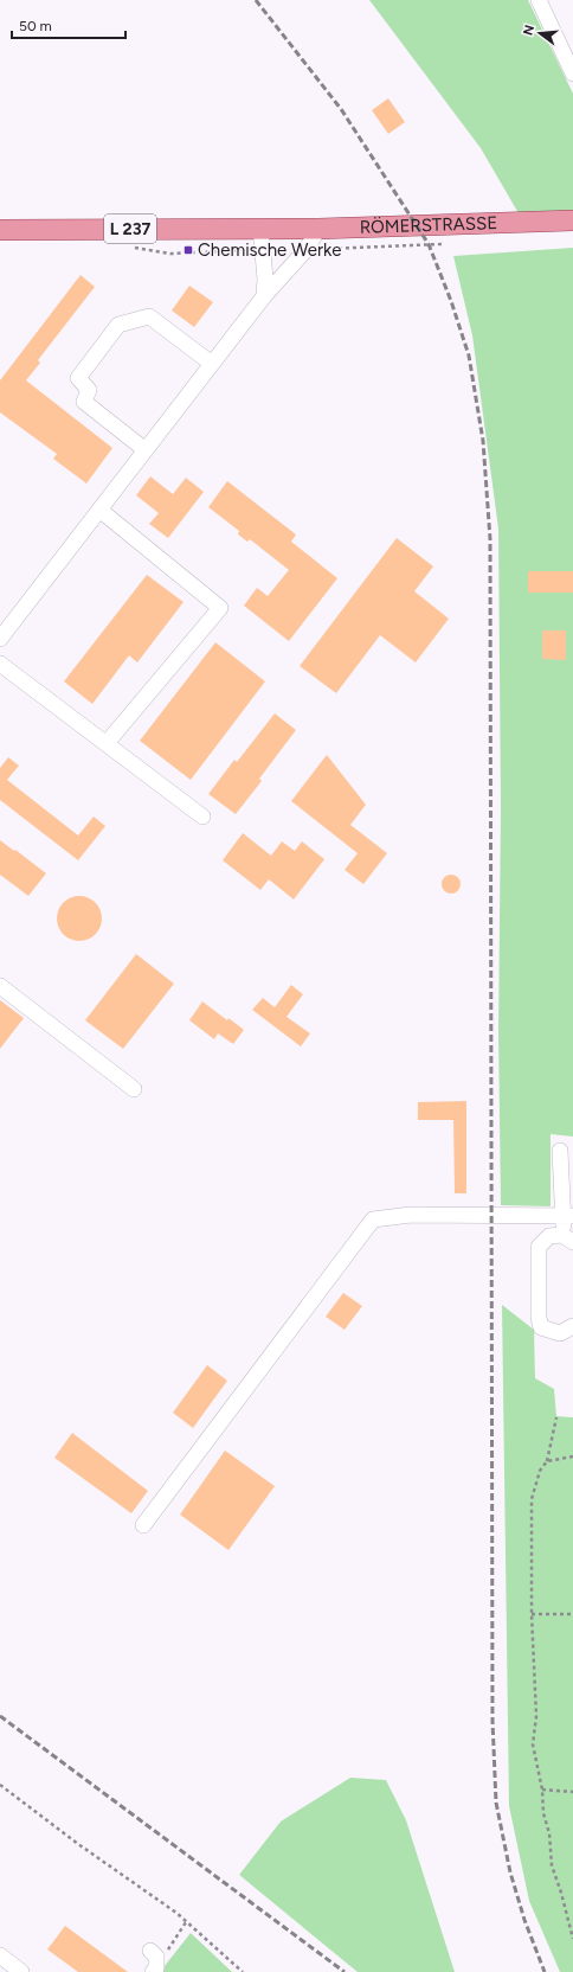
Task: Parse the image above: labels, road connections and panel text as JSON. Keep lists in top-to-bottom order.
{
  "streets": {
    "main road": ["RÖMERSTRASSE", "L 237"]
  },
  "places": {
    "transit": ["Chemische Werke"]
  },
  "scale_bar": "50 m",
  "north": "left"
}
